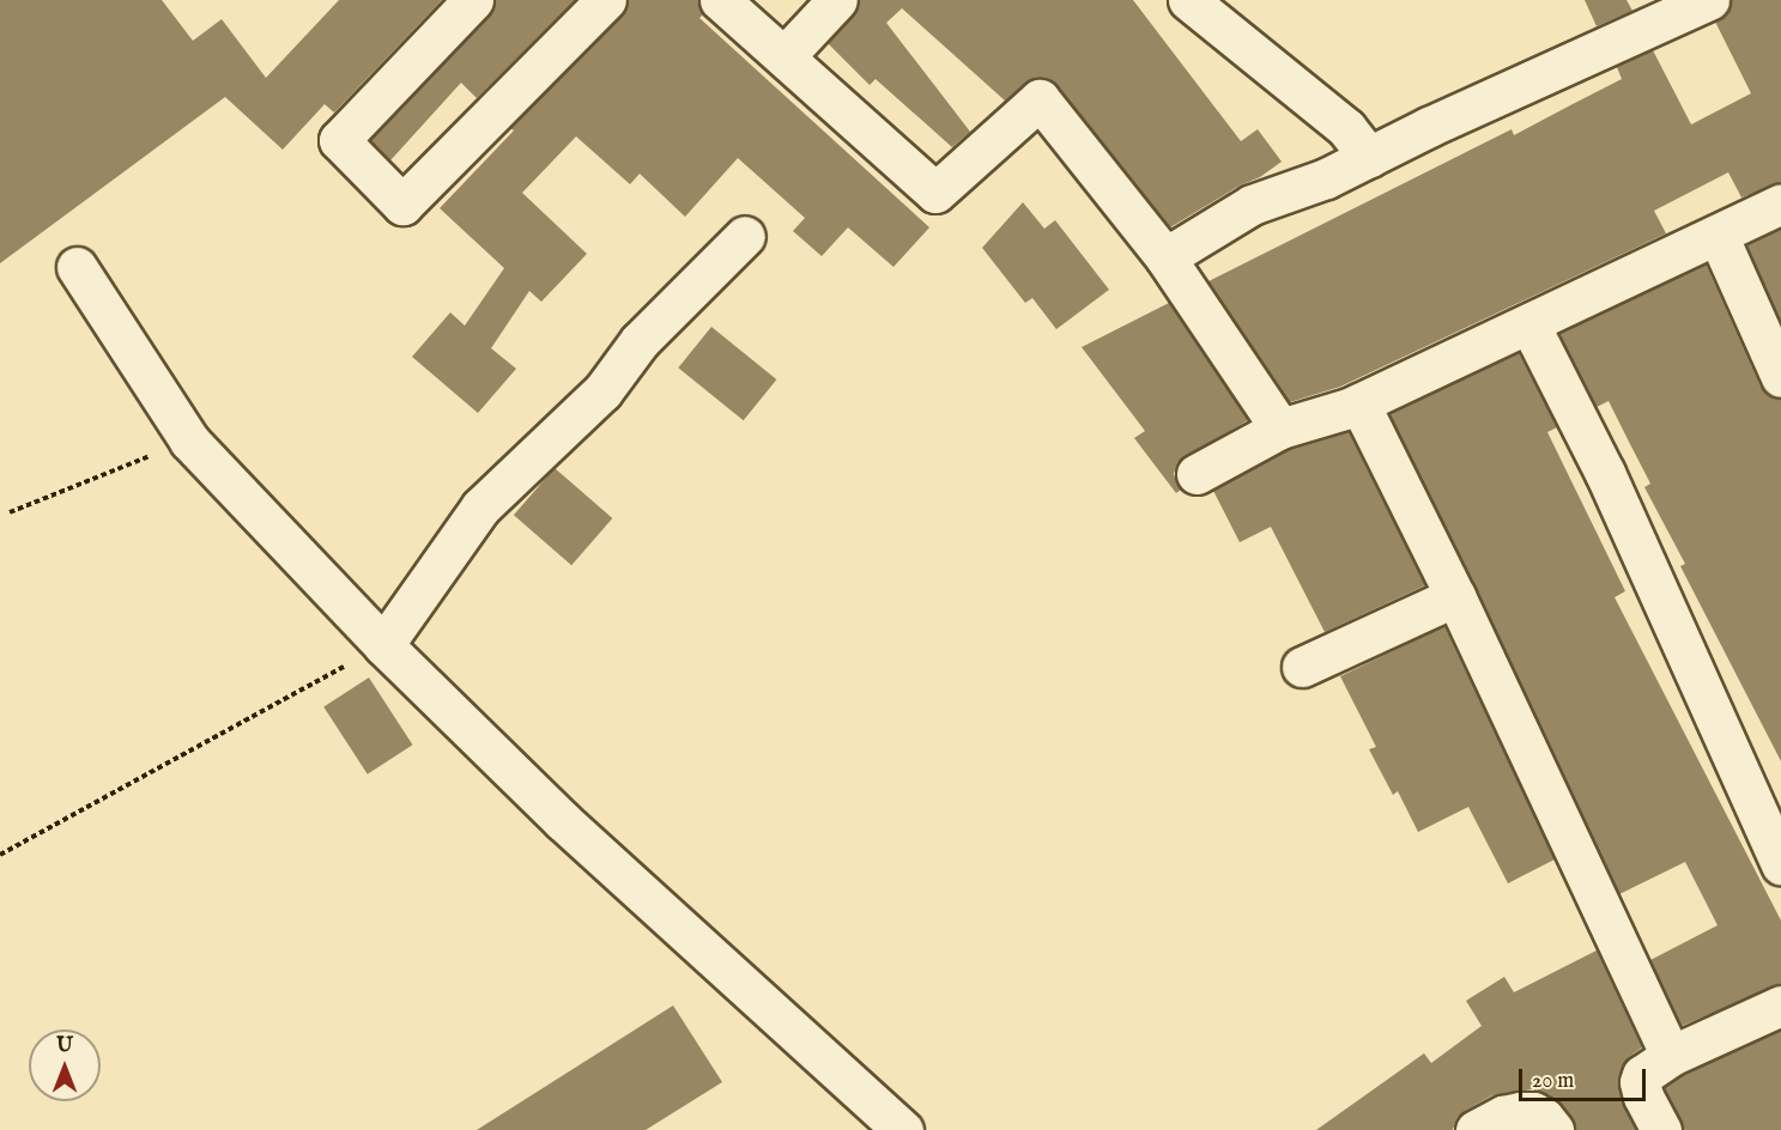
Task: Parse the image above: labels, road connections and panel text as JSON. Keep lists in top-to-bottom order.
{
  "scale_bar": "20 m",
  "north": "top"
}
